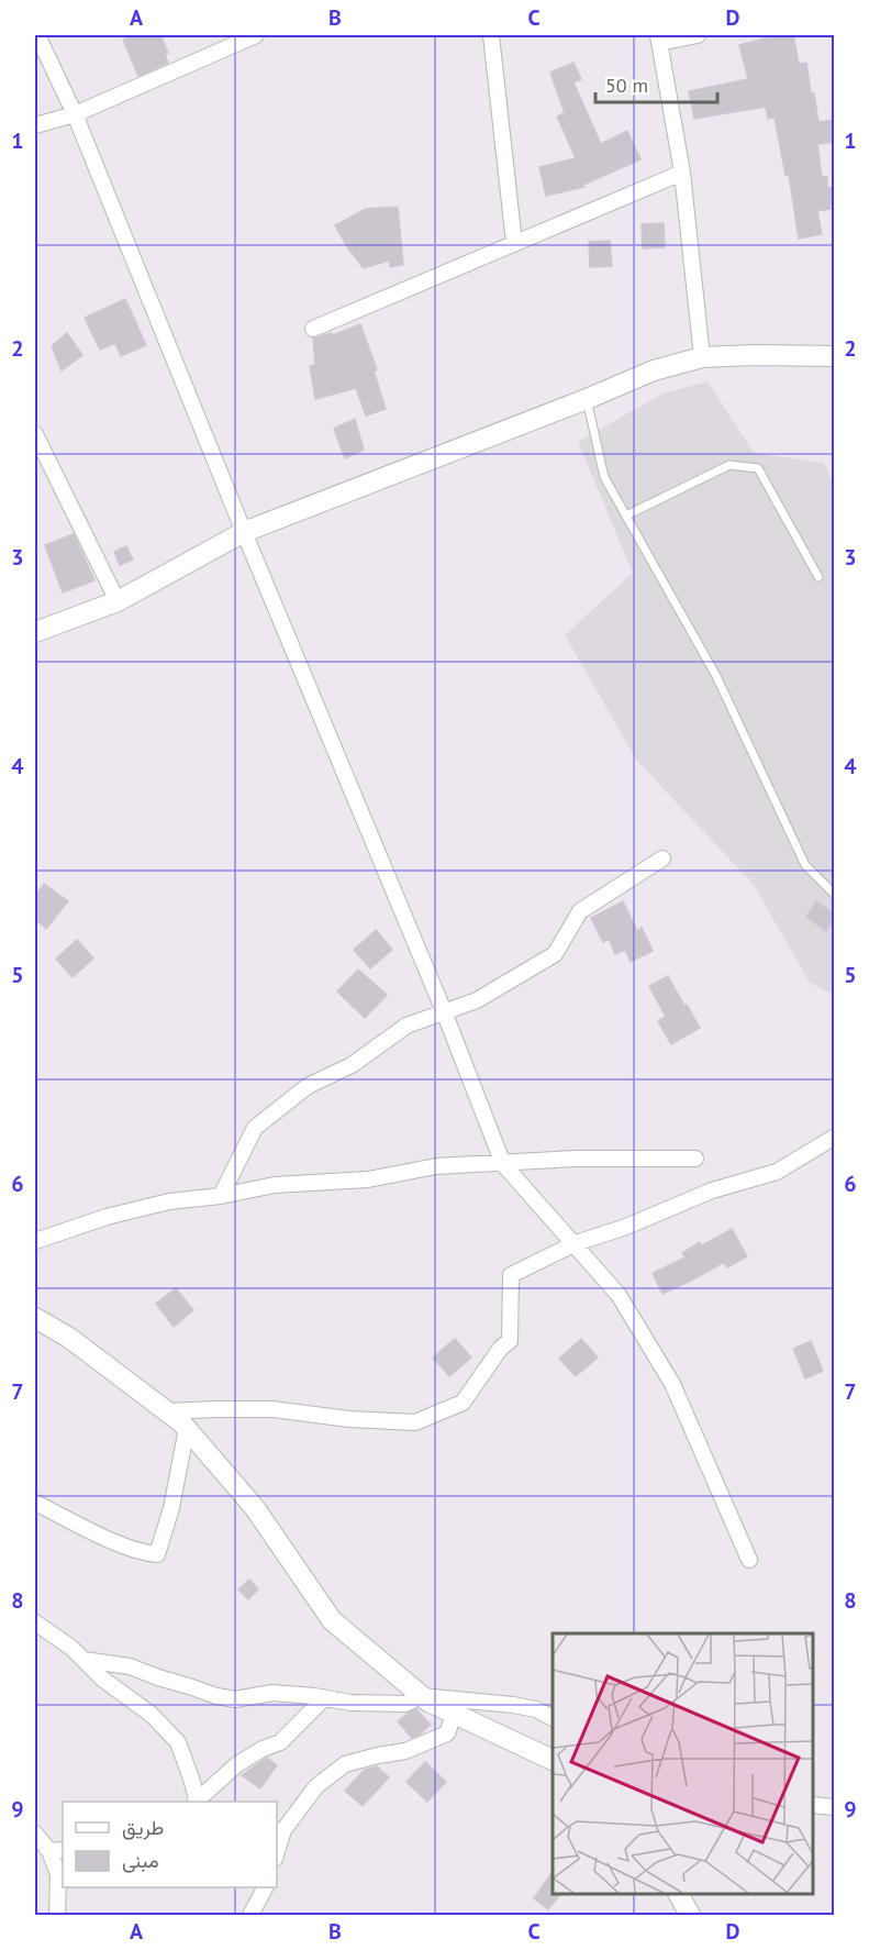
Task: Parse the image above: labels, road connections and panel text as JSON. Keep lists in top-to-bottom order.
{
  "legend": ["طريق", "مبنى"],
  "scale_bar": "50 m",
  "grid": {
    "columns": [
      "A",
      "B",
      "C",
      "D"
    ],
    "rows": [
      "1",
      "2",
      "3",
      "4",
      "5",
      "6",
      "7",
      "8",
      "9"
    ]
  }
}
